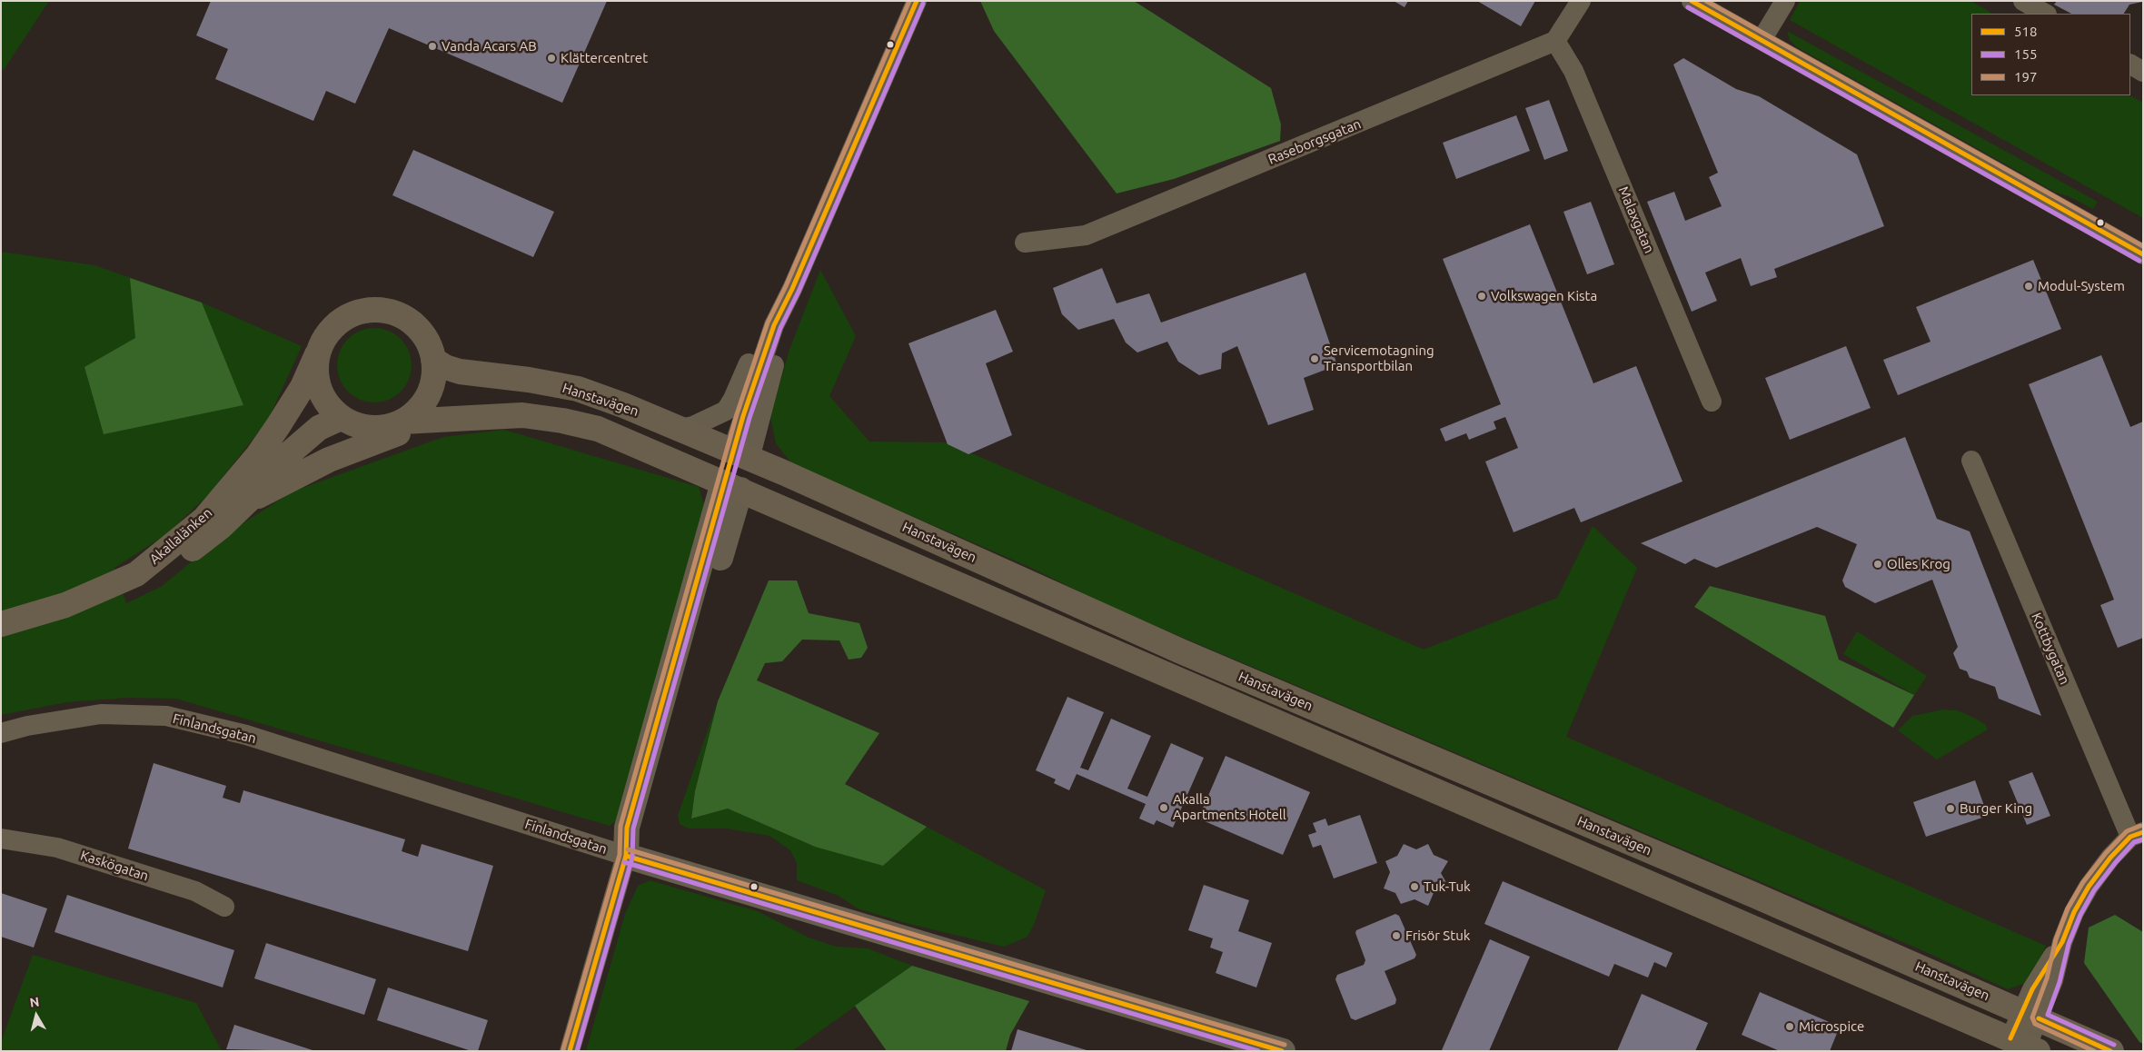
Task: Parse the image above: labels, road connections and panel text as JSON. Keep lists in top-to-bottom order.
{
  "streets": {
    "main road": ["Hanstavägen", "Akallalänken"],
    "street": [
      "Raseborgsgatan",
      "Malaxgatan",
      "Kottbygatan",
      "Finlandsgatan",
      "Kaskögatan"
    ]
  },
  "crossings": [
    ["Raseborgsgatan", "Malaxgatan"],
    ["Hanstavägen", "Akallalänken"]
  ],
  "places": [
    "Vanda Acars AB",
    "Klättercentret",
    "Modul-System",
    "Volkswagen Kista",
    "Servicemotagning Transportbilan",
    "Olles Krog",
    "Akalla Apartments Hotell",
    "Burger King",
    "Tuk-Tuk",
    "Frisör Stuk",
    "Microspice"
  ],
  "lines": ["transit line 518", "transit line 197", "transit line 155"],
  "legend": ["518", "155", "197"],
  "north": "top"
}
